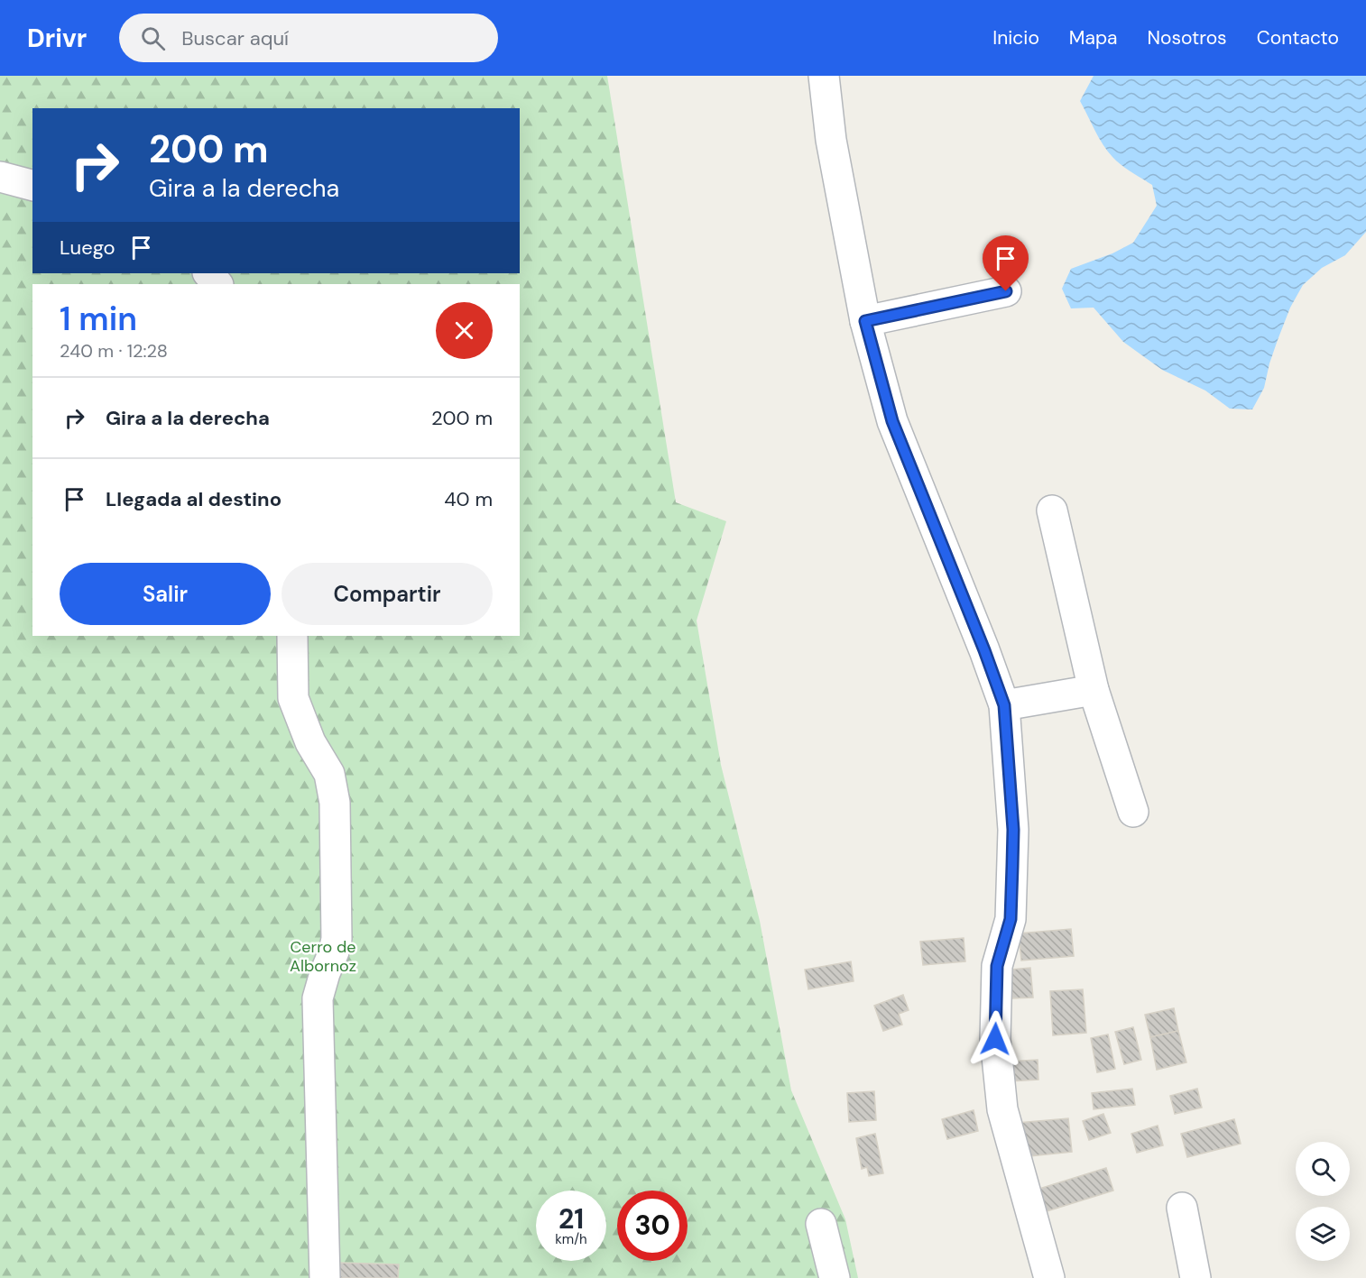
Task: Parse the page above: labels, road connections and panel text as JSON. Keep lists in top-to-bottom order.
{
  "parks": ["Cerro de Albornoz"],
  "page": {
    "header": "Drivr",
    "search": "Buscar aquí",
    "nav": [
      "Inicio",
      "Mapa",
      "Nosotros",
      "Contacto"
    ],
    "turn": ["200 m", "Gira a la derecha"],
    "then": "Luego",
    "heading": ["1 min", "240 m · 12:28"],
    "list": [
      {
        "name": "Gira a la derecha",
        "value": "200 m"
      },
      {
        "name": "Llegada al destino",
        "value": "40 m"
      }
    ],
    "buttons": ["Salir", "Compartir"],
    "speed": "21 km/h",
    "limit": "30"
  }
}
